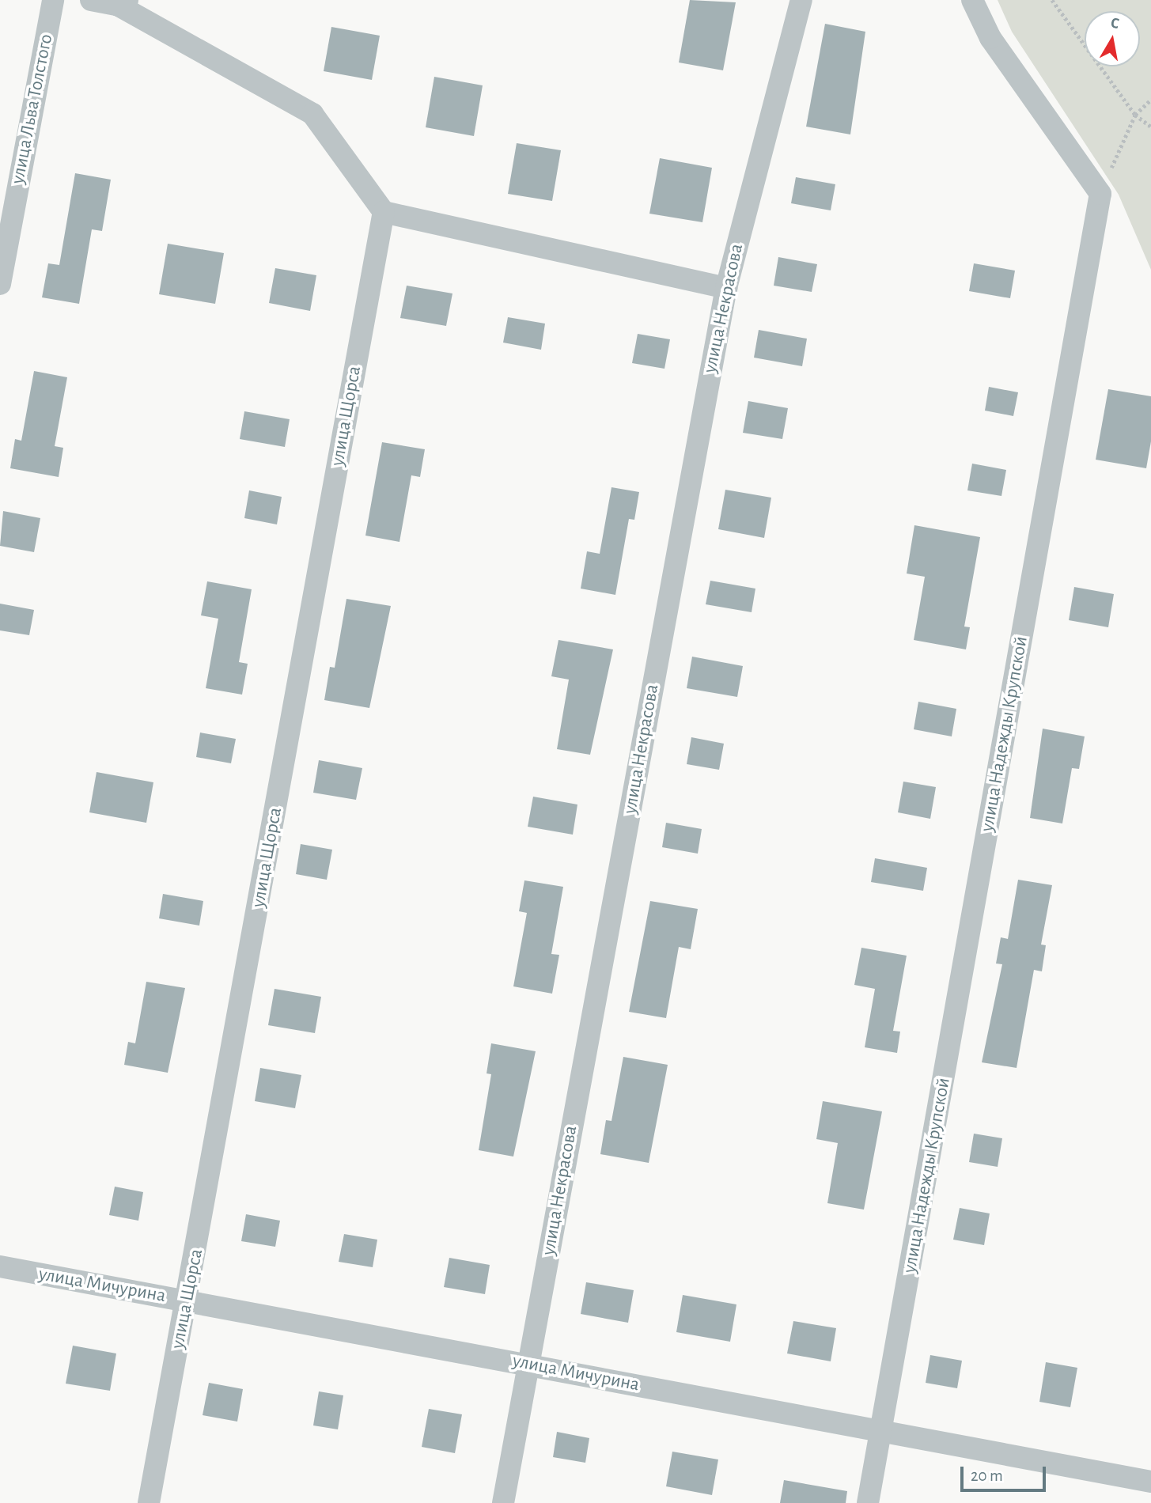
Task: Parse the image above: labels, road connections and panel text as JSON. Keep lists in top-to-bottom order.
{
  "streets": {
    "street": [
      "улица Льва Толстого",
      "улица Некрасова",
      "улица Щорса",
      "улица Надежды Крупской",
      "улица Мичурина"
    ]
  },
  "crossings": [
    ["улица Некрасова", "улица Мичурина"],
    ["улица Щорса", "улица Мичурина"],
    ["улица Надежды Крупской", "улица Мичурина"]
  ],
  "scale_bar": "20 m",
  "north": "top"
}
